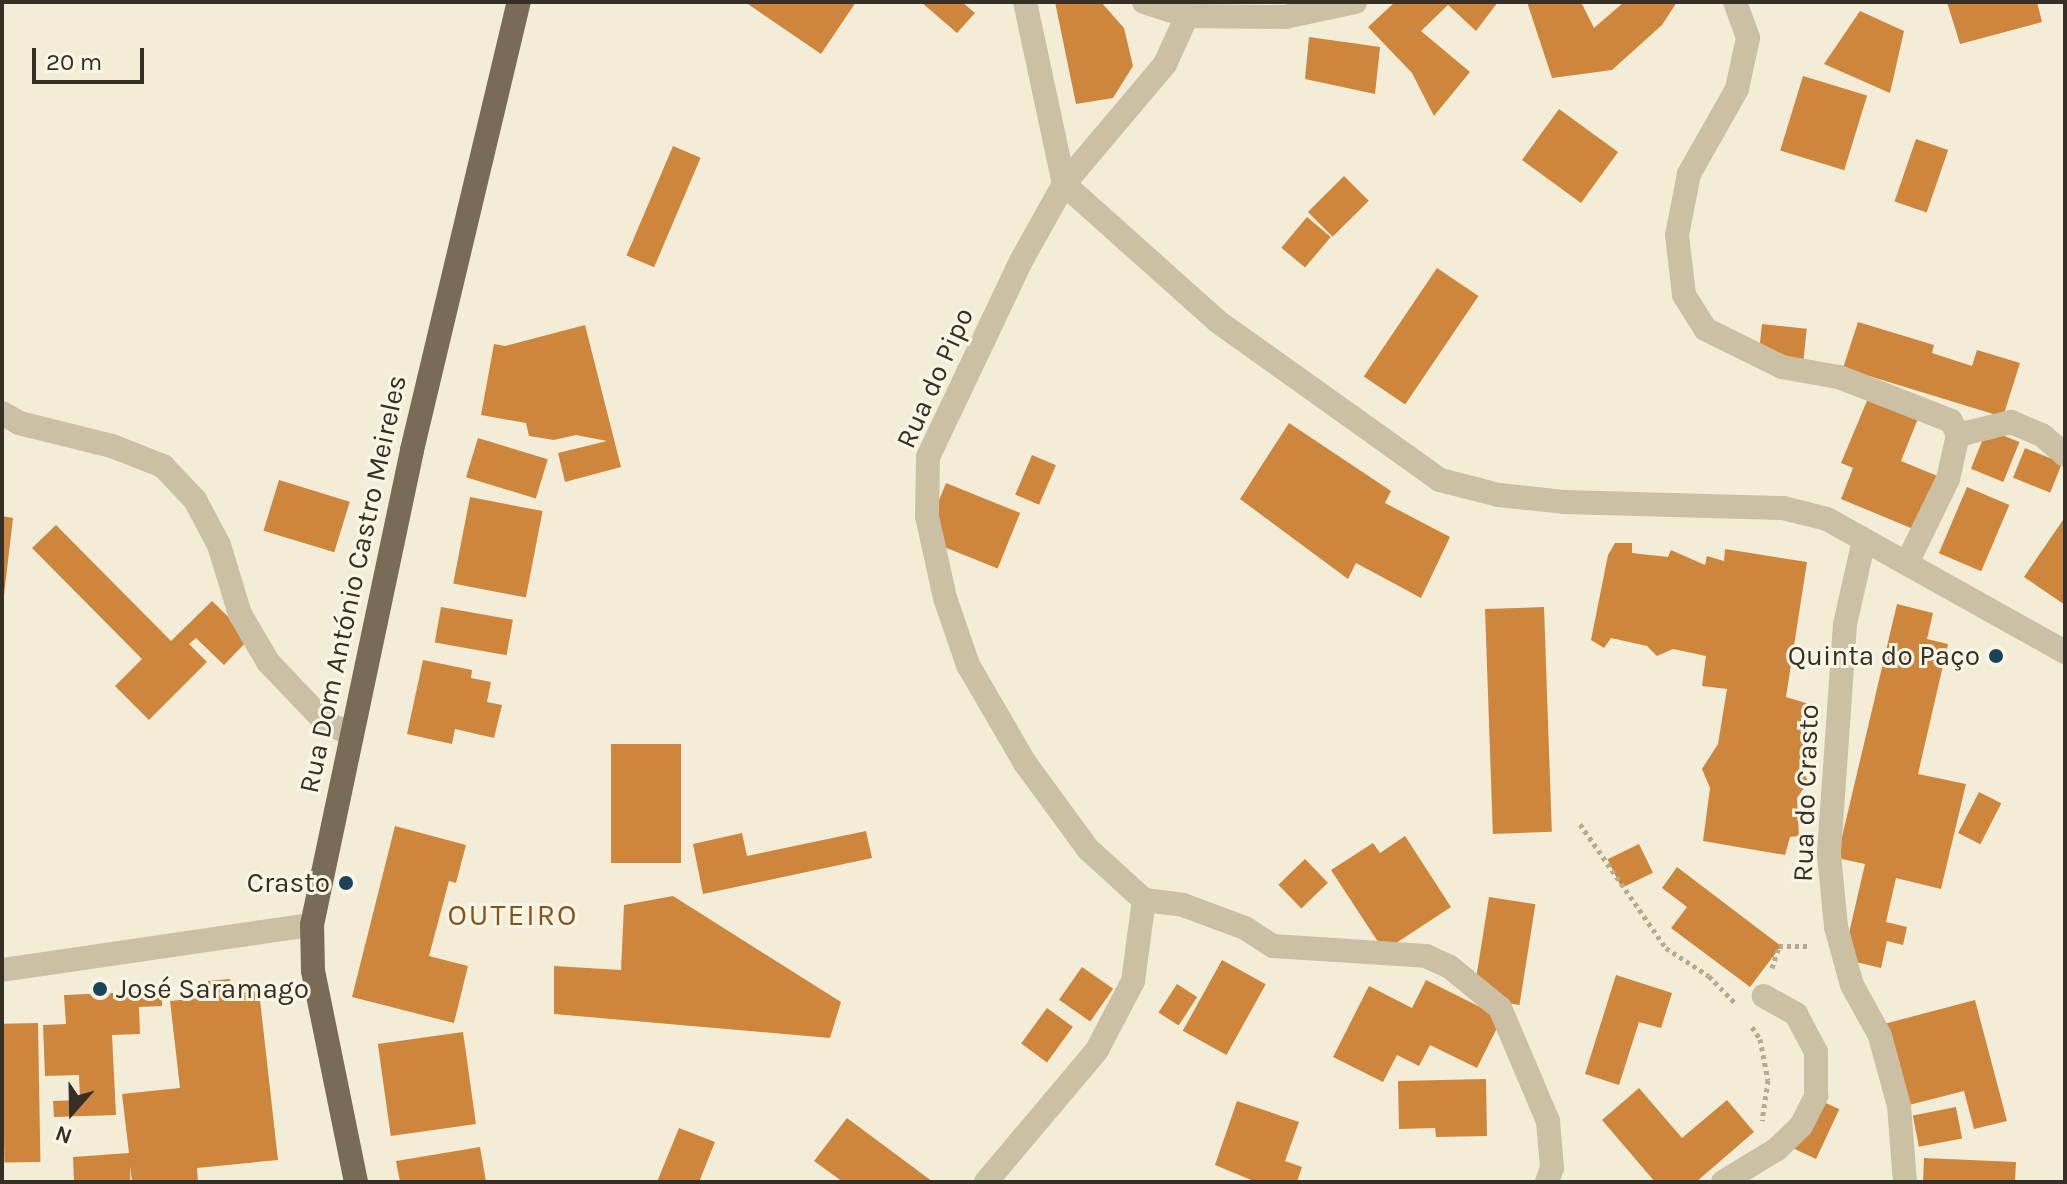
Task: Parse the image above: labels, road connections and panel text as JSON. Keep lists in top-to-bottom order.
{
  "streets": {
    "main road": ["Rua Dom António Castro Meireles"],
    "street": ["Rua do Pipo", "Rua do Crasto"]
  },
  "districts": ["OUTEIRO"],
  "places": ["Quinta do Paço", "Crasto", "José Saramago"],
  "scale_bar": "20 m",
  "north": "bottom"
}
